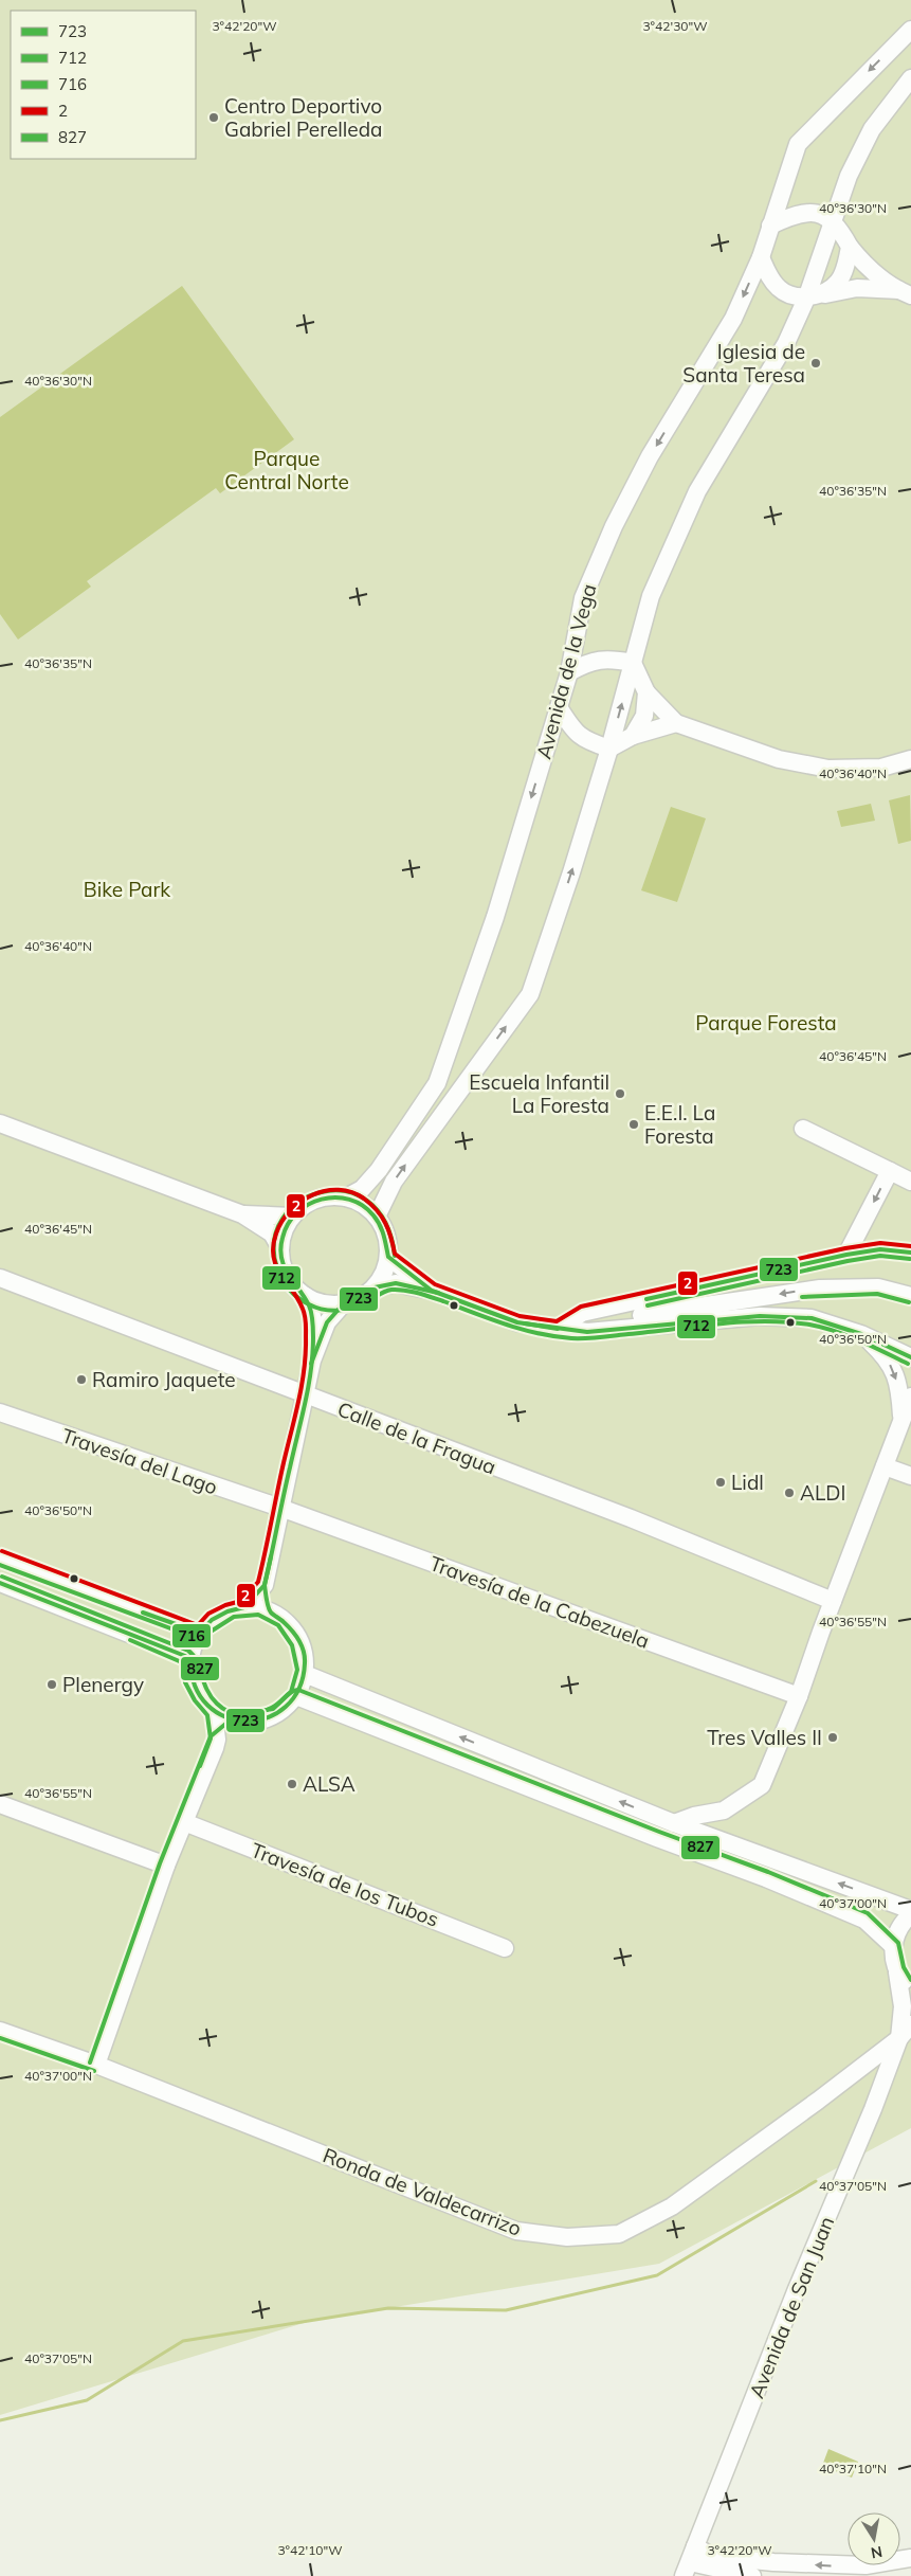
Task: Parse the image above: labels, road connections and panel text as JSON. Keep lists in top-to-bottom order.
{
  "streets": {
    "street": [
      "Avenida de la Vega",
      "Calle de la Fragua",
      "Travesía del Lago",
      "Travesía de la Cabezuela",
      "Travesía de los Tubos",
      "Ronda de Valdecarrizo",
      "Avenida de San Juan"
    ]
  },
  "crossings": [
    ["Travesía del Lago", "Travesía de la Cabezuela"],
    ["Ronda de Valdecarrizo", "Avenida de San Juan"]
  ],
  "parks": ["Parque Central Norte", "Bike Park", "Parque Foresta"],
  "places": [
    "Centro Deportivo Gabriel Perelleda",
    "Iglesia de Santa Teresa",
    "Escuela Infantil La Foresta",
    "E.E.I. La Foresta",
    "Ramiro Jaquete",
    "Lidl",
    "ALDI",
    "Plenergy",
    "Tres Valles II",
    "ALSA"
  ],
  "lines": [
    "transit line 2",
    "transit line 712",
    "transit line 723",
    "transit line 716",
    "transit line 827"
  ],
  "legend": [
    "723",
    "712",
    "716",
    "2",
    "827"
  ],
  "north": "bottom",
  "coordinates": [
    "3°42'20\"W",
    "3°42'30\"W",
    "40°36'30\"N",
    "40°36'35\"N",
    "40°36'40\"N",
    "40°36'45\"N",
    "40°36'50\"N",
    "40°36'55\"N",
    "40°37'00\"N",
    "40°37'05\"N",
    "40°37'10\"N",
    "3°42'10\"W"
  ]
}
